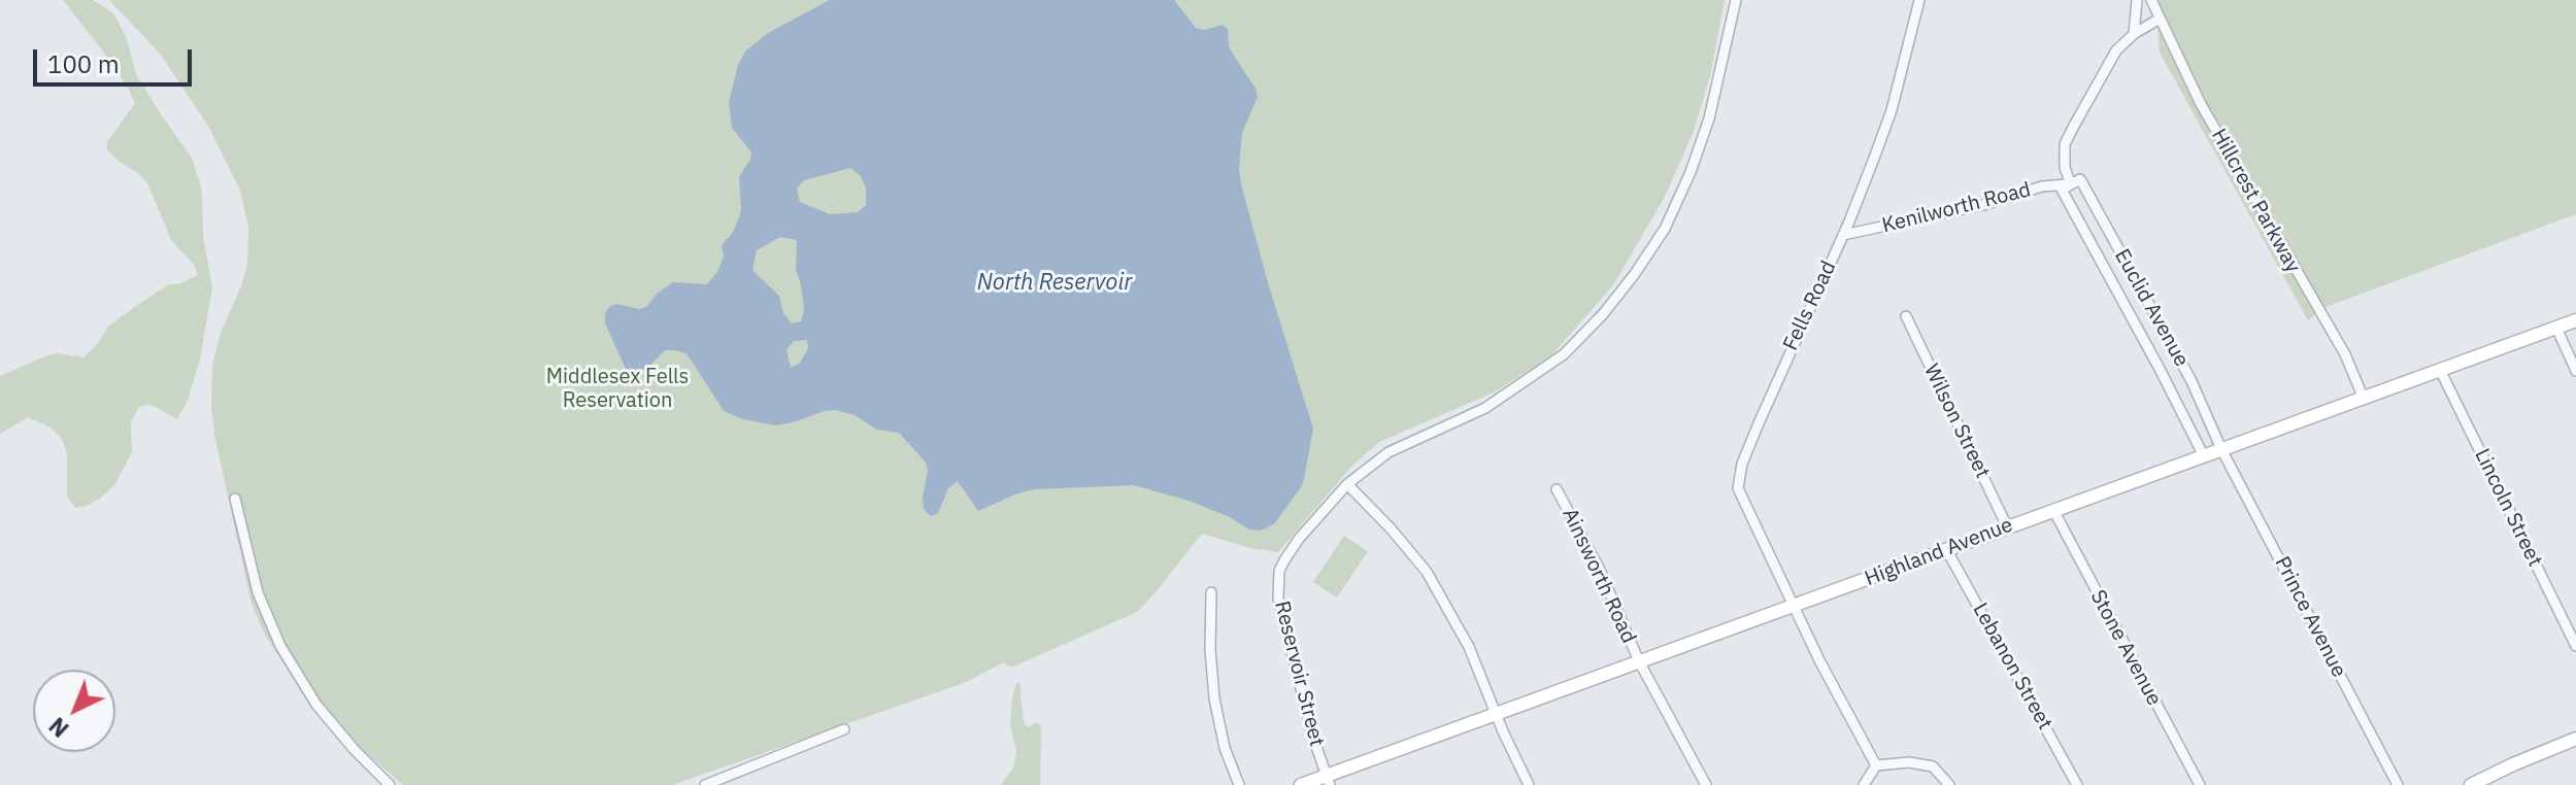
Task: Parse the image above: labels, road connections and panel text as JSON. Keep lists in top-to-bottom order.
{
  "streets": {
    "main road": ["Highland Avenue"],
    "street": [
      "Hillcrest Parkway",
      "Kenilworth Road",
      "Fells Road",
      "Euclid Avenue",
      "Wilson Street",
      "Lincoln Street",
      "Ainsworth Road",
      "Prince Avenue",
      "Stone Avenue",
      "Lebanon Street",
      "Reservoir Street"
    ]
  },
  "crossings": [
    ["Hillcrest Parkway", "Euclid Avenue"],
    ["Hillcrest Parkway", "Highland Avenue"],
    ["Kenilworth Road", "Fells Road"],
    ["Kenilworth Road", "Euclid Avenue"],
    ["Fells Road", "Highland Avenue"],
    ["Euclid Avenue", "Highland Avenue"],
    ["Euclid Avenue", "Prince Avenue"],
    ["Wilson Street", "Highland Avenue"],
    ["Lincoln Street", "Highland Avenue"],
    ["Highland Avenue", "Ainsworth Road"],
    ["Highland Avenue", "Prince Avenue"],
    ["Highland Avenue", "Stone Avenue"],
    ["Highland Avenue", "Lebanon Street"],
    ["Highland Avenue", "Reservoir Street"]
  ],
  "water": ["North Reservoir"],
  "parks": ["Middlesex Fells Reservation"],
  "scale_bar": "100 m",
  "north": "bottom left"
}
